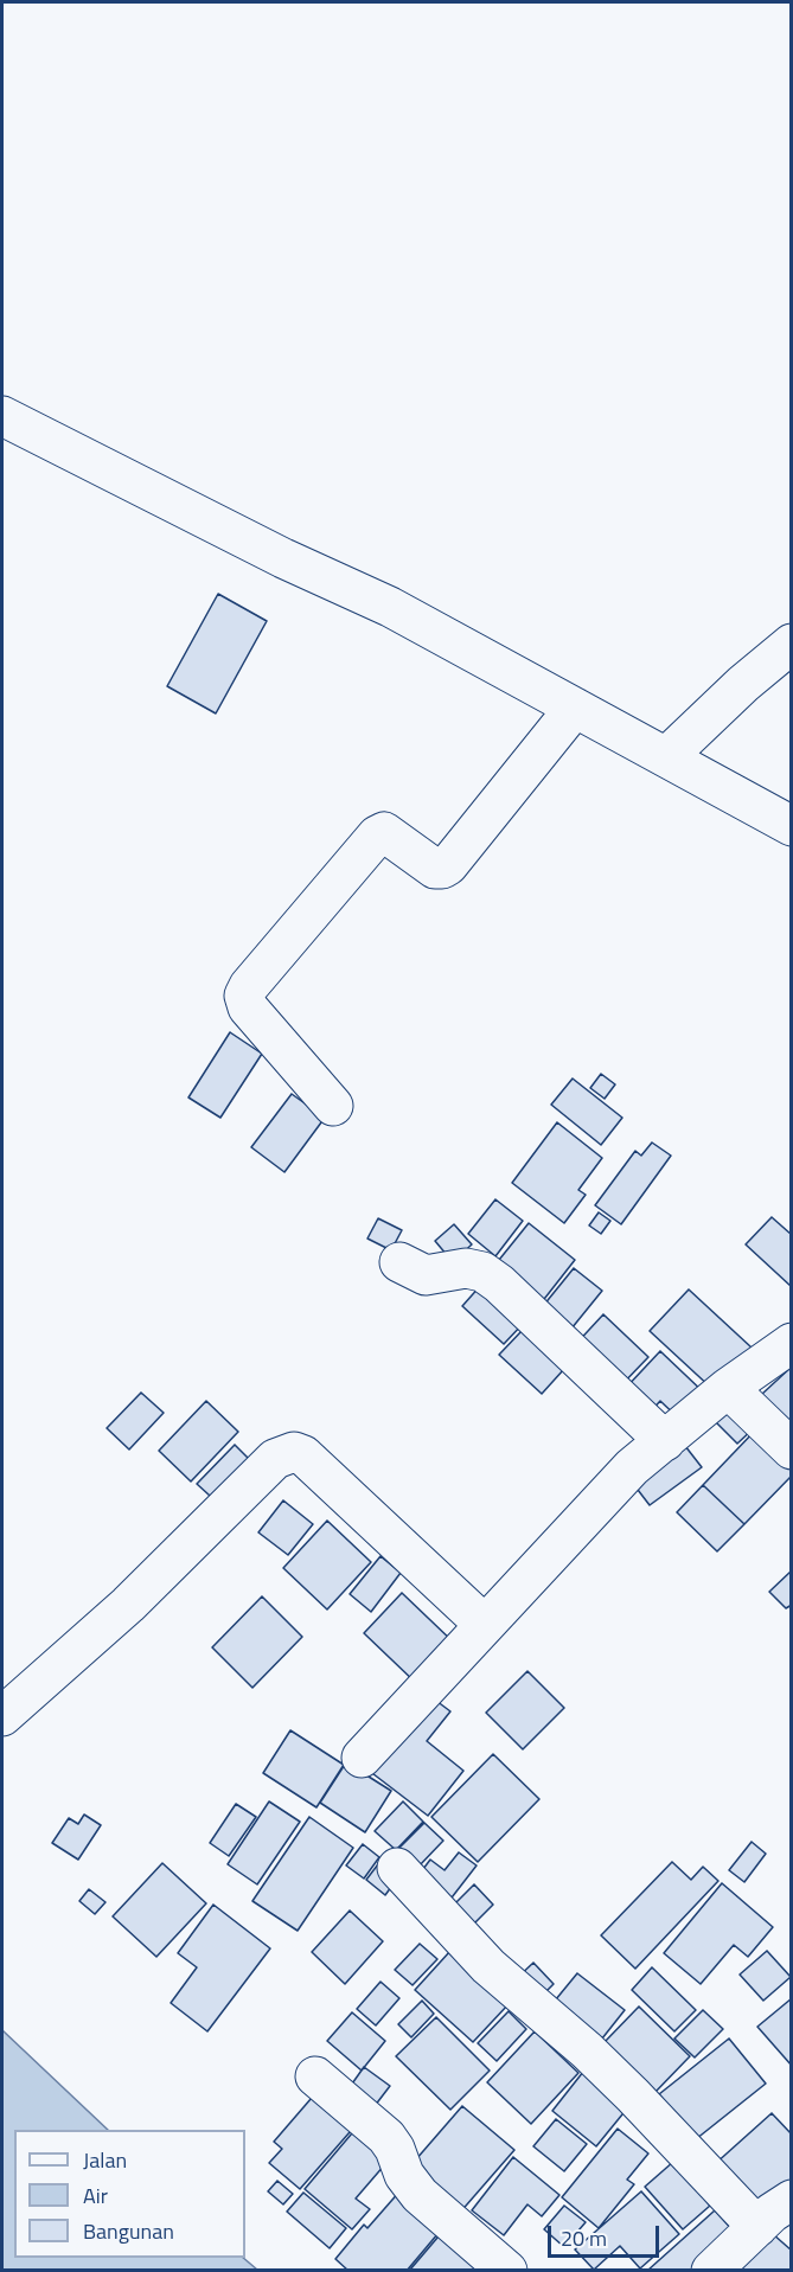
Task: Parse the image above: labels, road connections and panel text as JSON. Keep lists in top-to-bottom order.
{
  "legend": ["Jalan", "Air", "Bangunan"],
  "scale_bar": "20 m"
}
